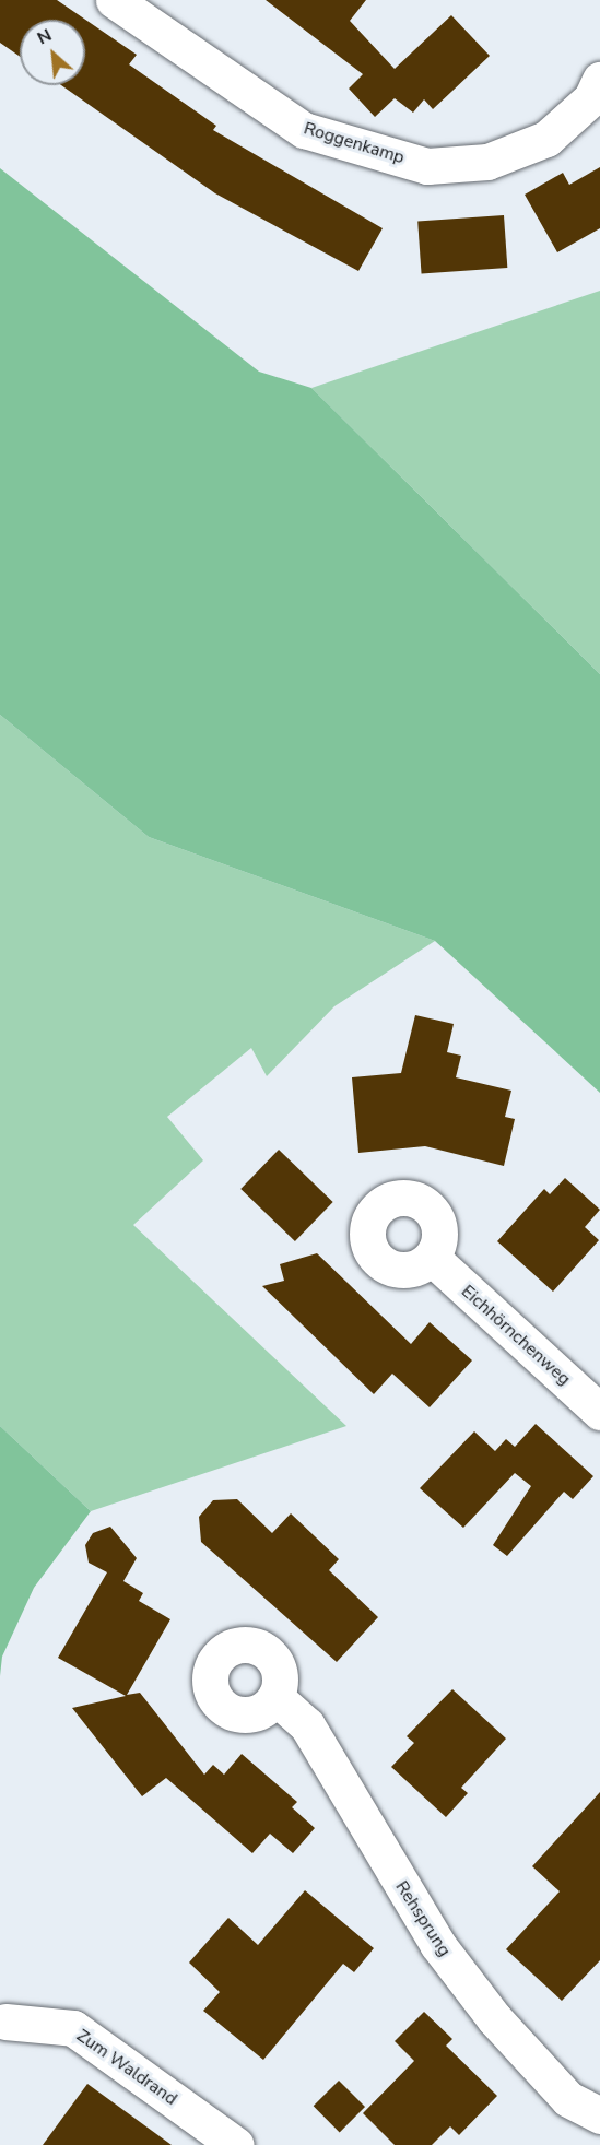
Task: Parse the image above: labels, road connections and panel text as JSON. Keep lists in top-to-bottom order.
{
  "streets": {
    "street": [
      "Roggenkamp",
      "Eichhörnchenweg",
      "Rehsprung",
      "Zum Waldrand"
    ]
  },
  "north": "top left"
}
